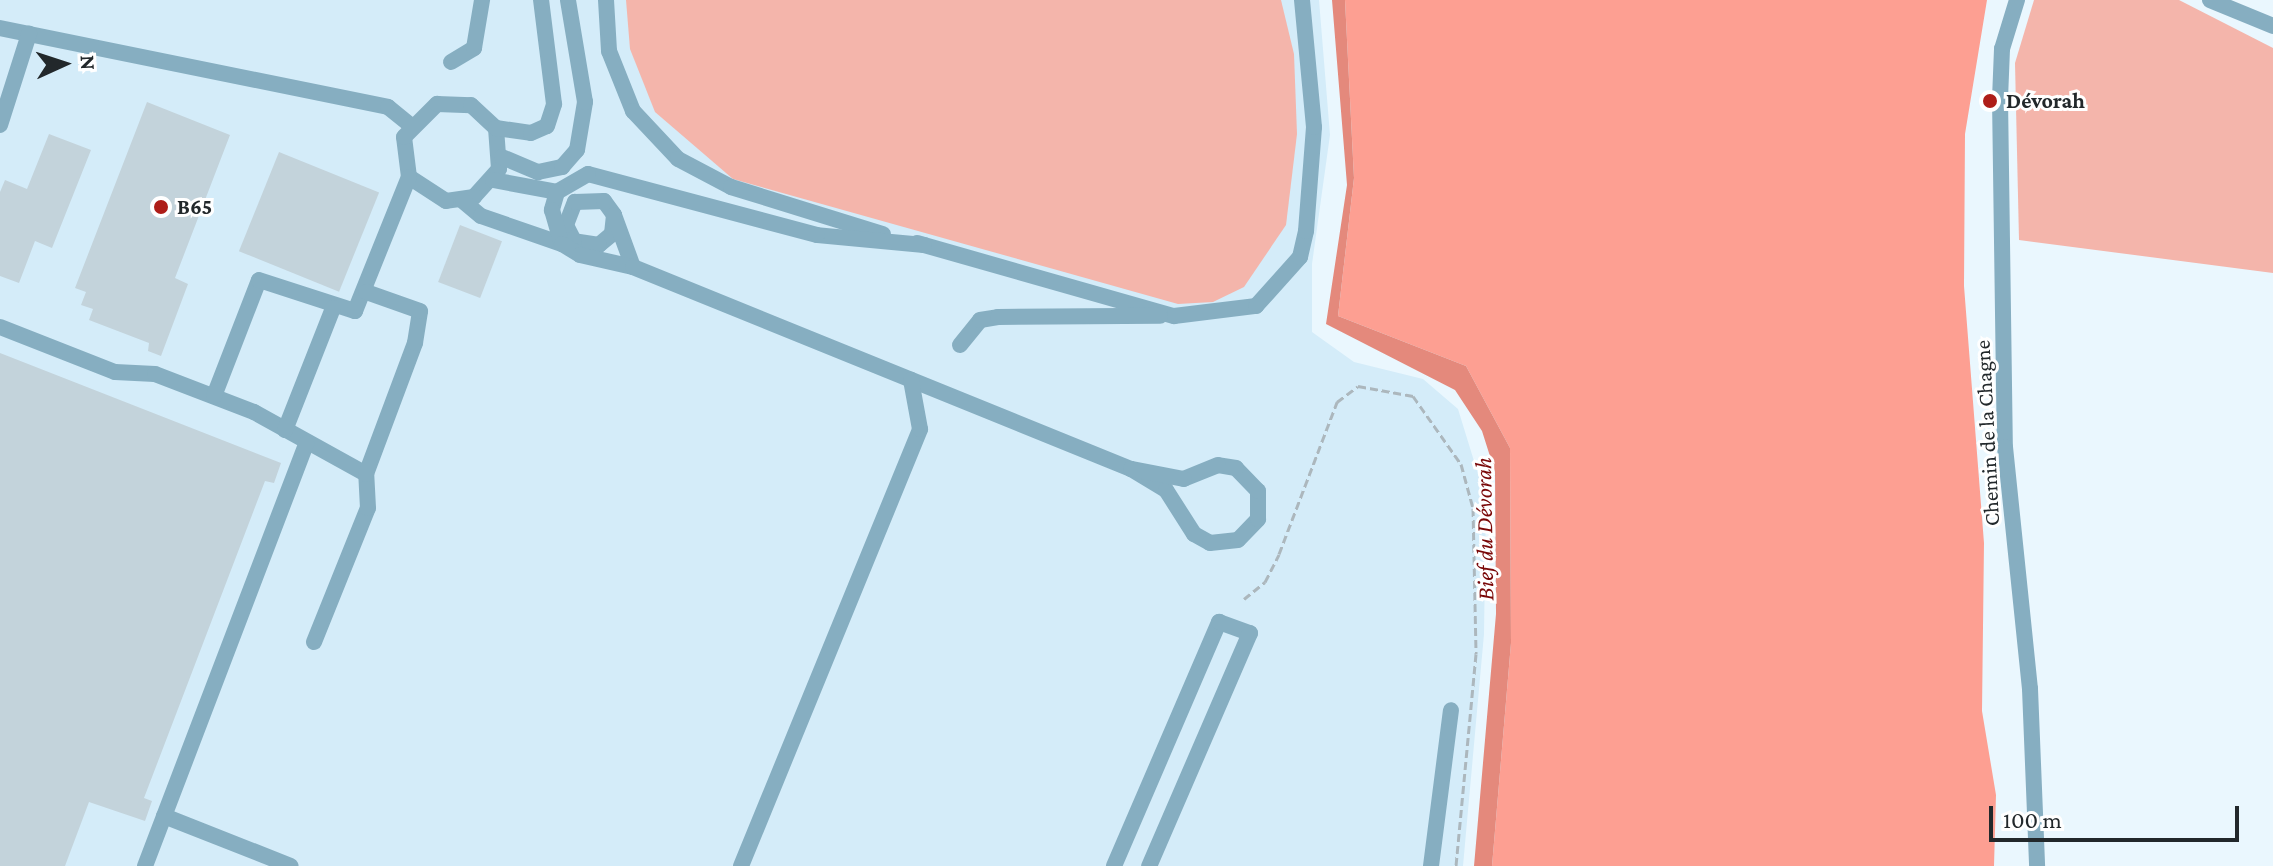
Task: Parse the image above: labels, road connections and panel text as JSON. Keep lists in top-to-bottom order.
{
  "streets": {
    "street": ["Chemin de la Chagne"]
  },
  "water": ["Bief du Dévorah"],
  "places": ["Dévorah", "B65"],
  "scale_bar": "100 m",
  "north": "right"
}
